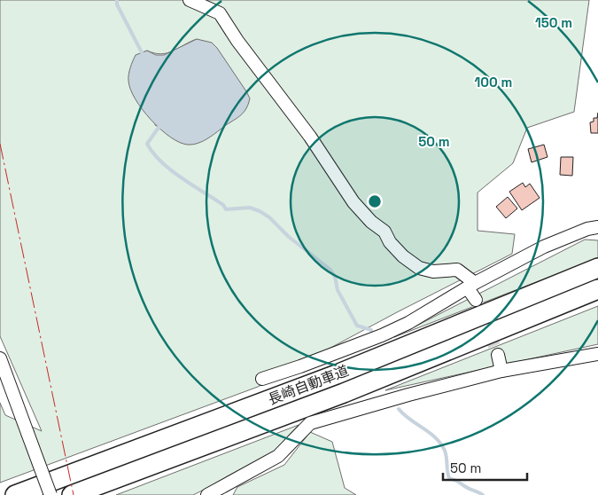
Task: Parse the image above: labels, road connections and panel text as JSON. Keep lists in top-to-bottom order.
{
  "streets": {
    "highway": ["長崎自動車道"]
  },
  "scale_bar": "50 m",
  "rings": ["150 m", "100 m", "50 m"]
}
